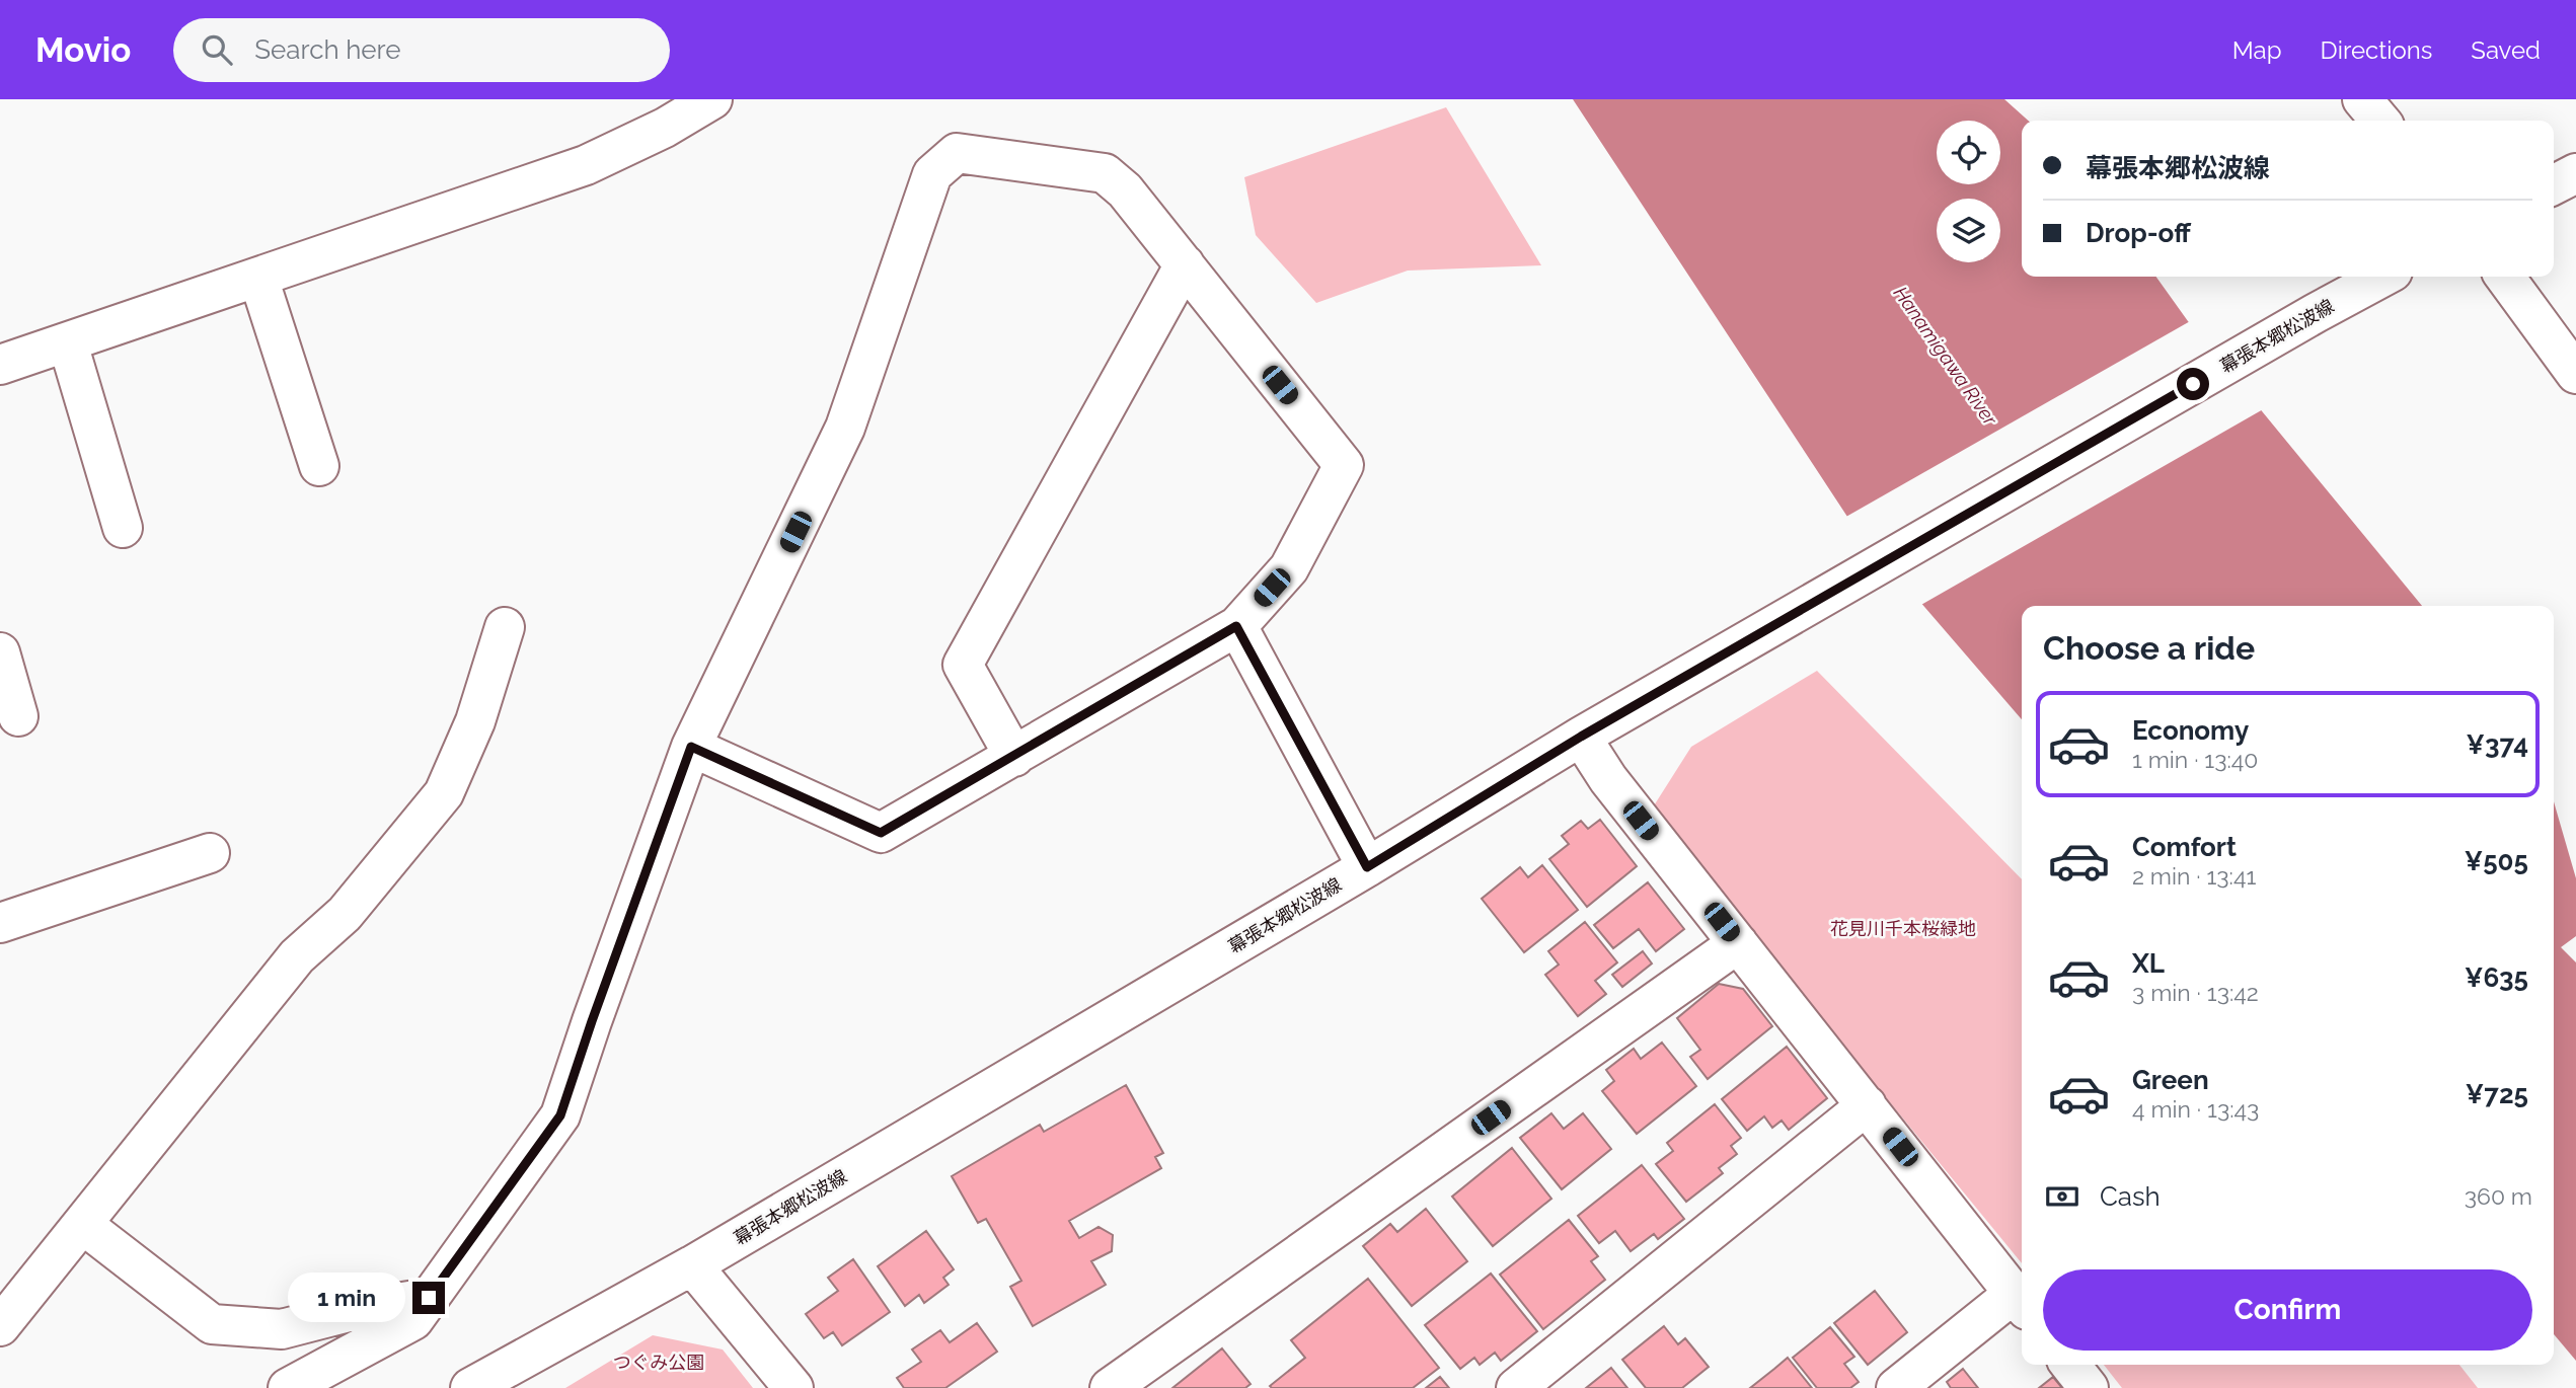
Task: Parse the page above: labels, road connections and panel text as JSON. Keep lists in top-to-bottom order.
{
  "streets": {
    "street": ["幕張本郷松波線"]
  },
  "water": ["Hanamigawa River"],
  "parks": ["花見川千本桜緑地", "つぐみ公園"],
  "page": {
    "header": "Movio",
    "search": "Search here",
    "nav": ["Map", "Directions", "Saved"],
    "banner": ["幕張本郷松波線", "Drop-off"],
    "heading": "Choose a ride",
    "list": [
      {
        "name": "Economy",
        "note": "1 min · 13:40",
        "value": "¥374"
      },
      {
        "name": "Comfort",
        "note": "2 min · 13:41",
        "value": "¥505"
      },
      {
        "name": "XL",
        "note": "3 min · 13:42",
        "value": "¥635"
      },
      {
        "name": "Green",
        "note": "4 min · 13:43",
        "value": "¥725"
      }
    ],
    "pay": ["Cash", "360 m"],
    "buttons": "Confirm",
    "bubble": "1 min"
  }
}
